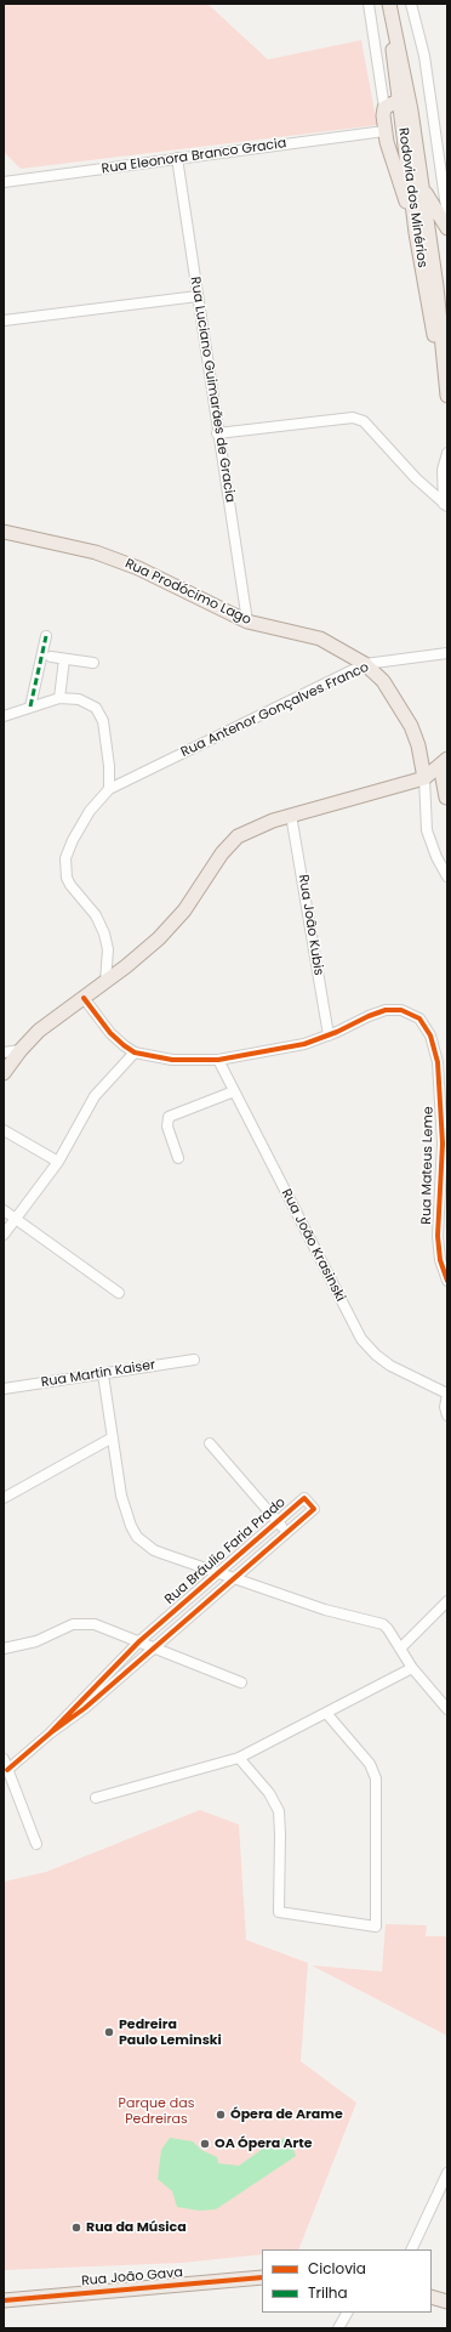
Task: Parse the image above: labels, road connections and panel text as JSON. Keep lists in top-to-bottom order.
{
  "streets": {
    "main road": ["Rodovia dos Minérios", "Rua Prodócimo Lago", "Rua João Gava"],
    "street": [
      "Rua Eleonora Branco Gracia",
      "Rua Luciano Guimarães de Gracia",
      "Rua Antenor Gonçalves Franco",
      "Rua João Kubis",
      "Rua Mateus Leme",
      "Rua João Krasinski",
      "Rua Martin Kaiser",
      "Rua Bráulio Faria Prado"
    ]
  },
  "crossings": [
    ["Rua Eleonora Branco Gracia", "Rua Luciano Guimarães de Gracia"],
    ["Rua Luciano Guimarães de Gracia", "Rua Prodócimo Lago"],
    ["Rua Prodócimo Lago", "Rua Antenor Gonçalves Franco"],
    ["Rua João Kubis", "Rua Mateus Leme"],
    ["Rua Mateus Leme", "Rua João Krasinski"]
  ],
  "parks": ["Parque das Pedreiras"],
  "places": [
    "Pedreira Paulo Leminski",
    "Ópera de Arame",
    "OA Ópera Arte",
    "Rua da Música"
  ],
  "legend": ["Ciclovia", "Trilha"]
}
